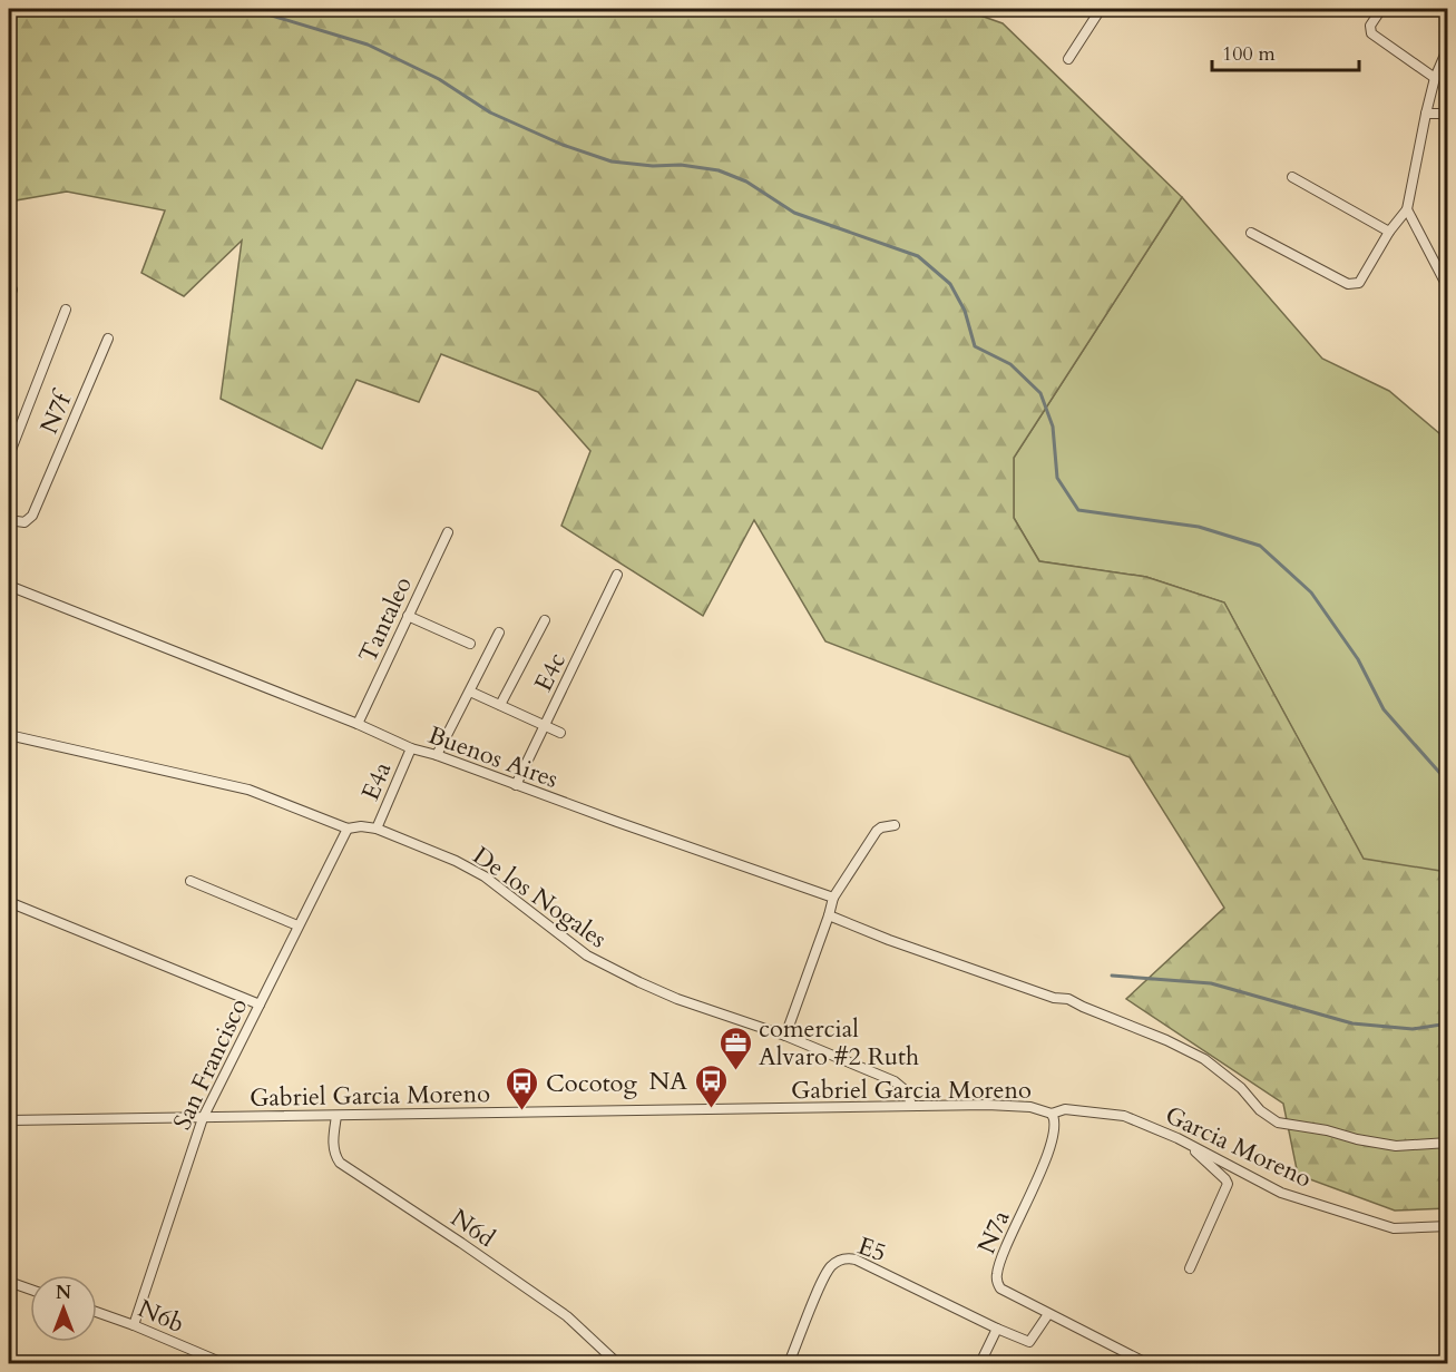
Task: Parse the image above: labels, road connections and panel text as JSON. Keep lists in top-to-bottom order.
{
  "streets": {
    "street": [
      "N7f",
      "Tantaleo",
      "E4c",
      "Buenos Aires",
      "E4a",
      "De los Nogales",
      "San Francisco",
      "Gabriel Garcia Moreno",
      "Garcia Moreno",
      "N6d",
      "N7a",
      "E5",
      "N6b"
    ]
  },
  "crossings": [
    ["Tantaleo", "Buenos Aires"],
    ["E4c", "Buenos Aires"],
    ["Buenos Aires", "E4a"],
    ["E4a", "De los Nogales"],
    ["De los Nogales", "San Francisco"],
    ["De los Nogales", "Gabriel Garcia Moreno"],
    ["San Francisco", "Gabriel Garcia Moreno"],
    ["San Francisco", "N6b"],
    ["Gabriel Garcia Moreno", "Garcia Moreno"],
    ["Gabriel Garcia Moreno", "N6d"],
    ["Gabriel Garcia Moreno", "N7a"],
    ["Garcia Moreno", "N7a"],
    ["N7a", "E5"]
  ],
  "places": {
    "office": ["comercial Alvaro #2 Ruth"],
    "bus stop": ["NA", "Cocotog"]
  },
  "scale_bar": "100 m",
  "north": "top"
}
